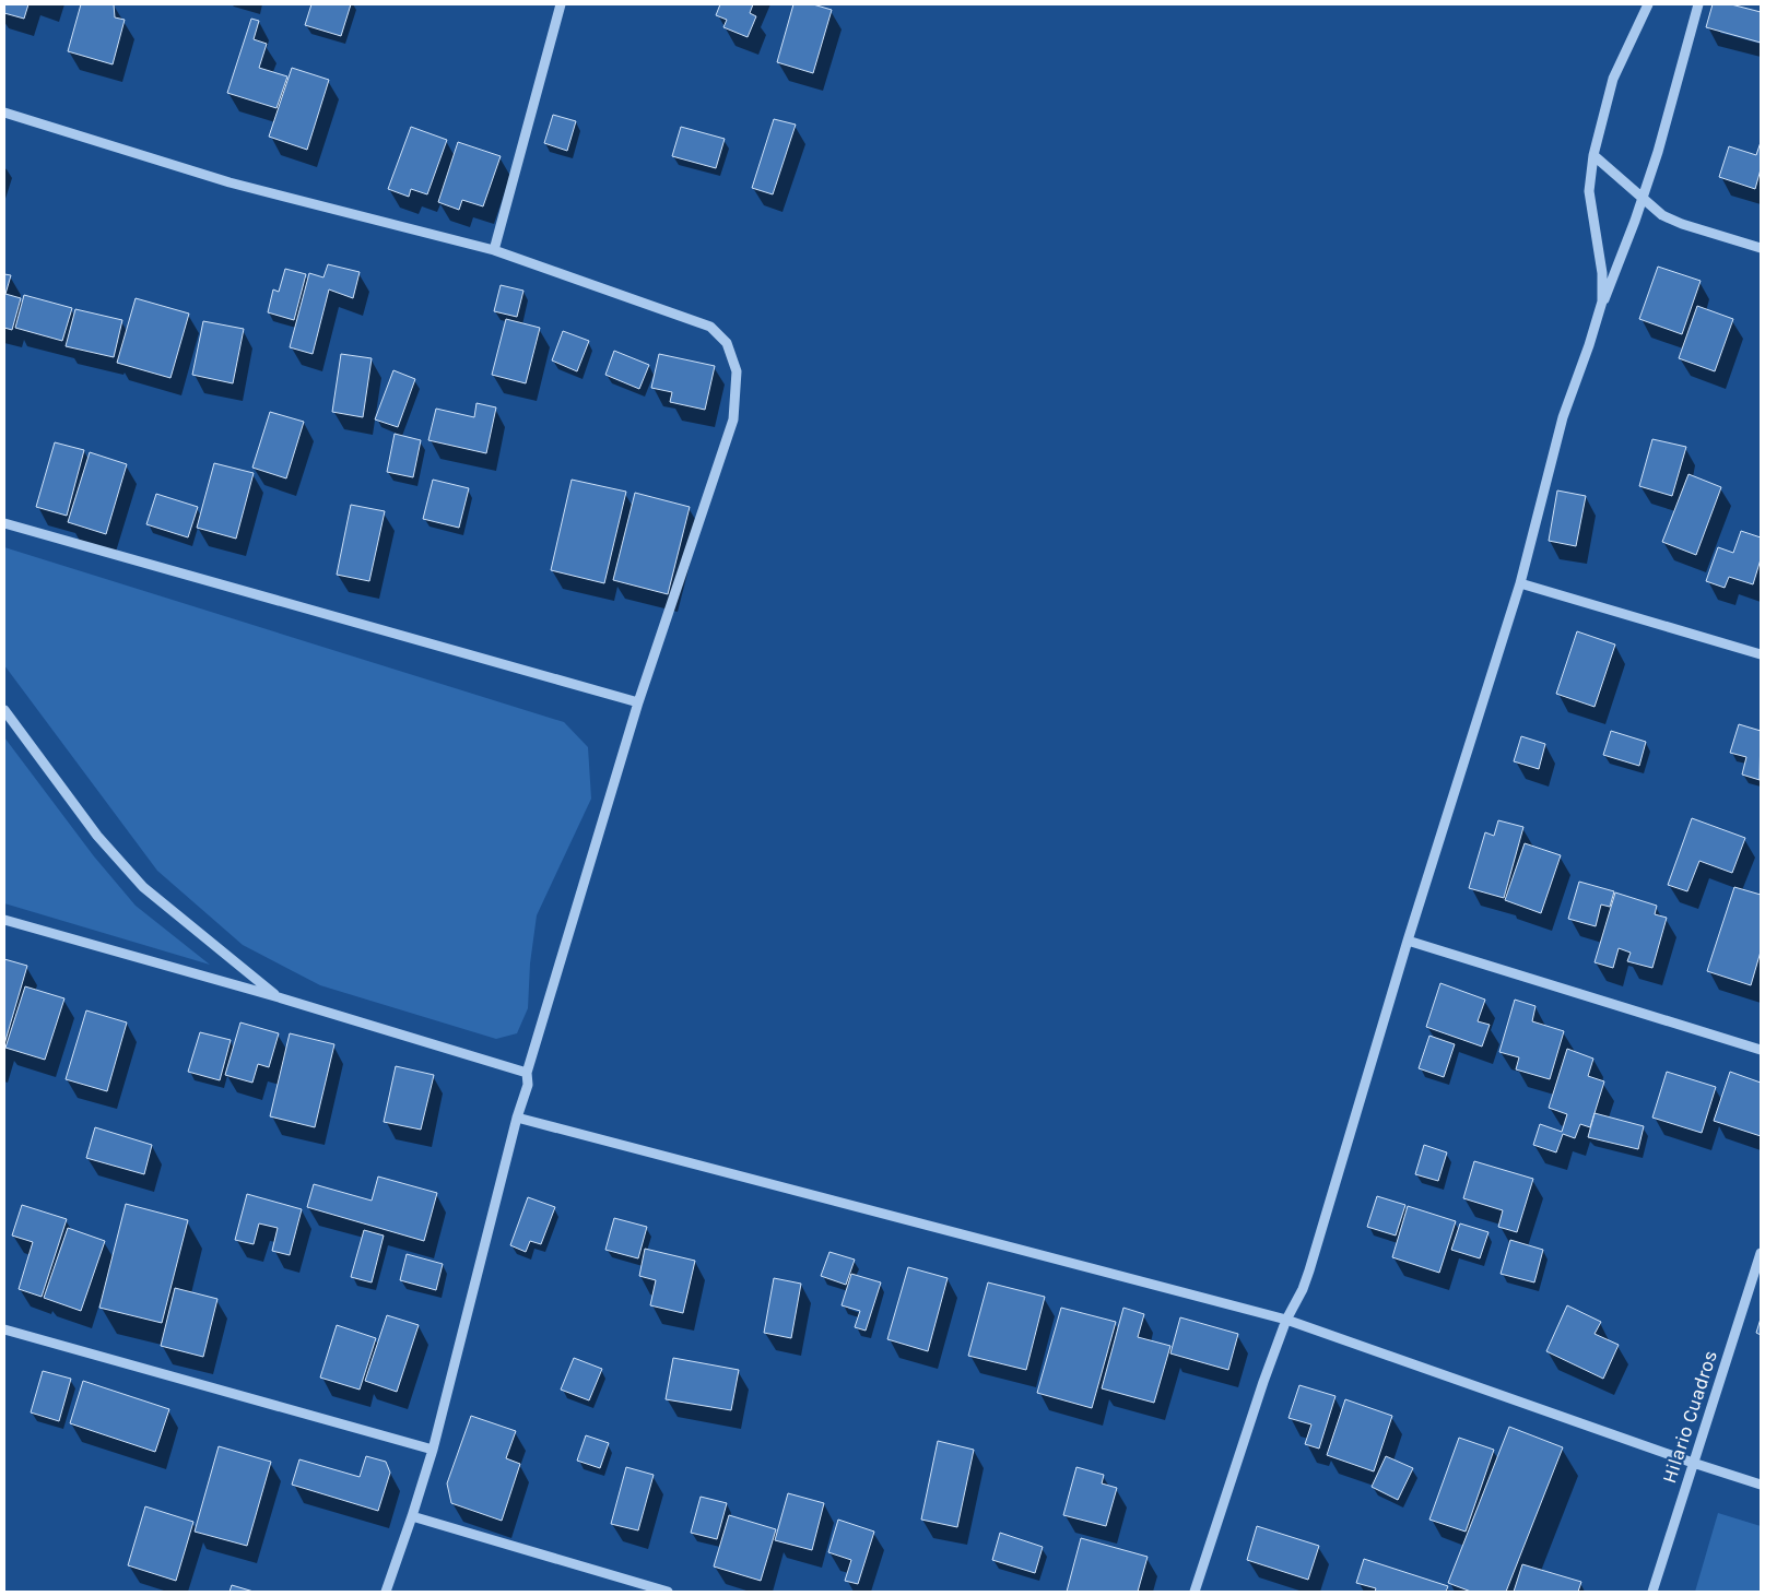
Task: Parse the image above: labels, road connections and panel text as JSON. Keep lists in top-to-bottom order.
{
  "streets": {
    "street": ["Hilario Cuadros"]
  }
}
